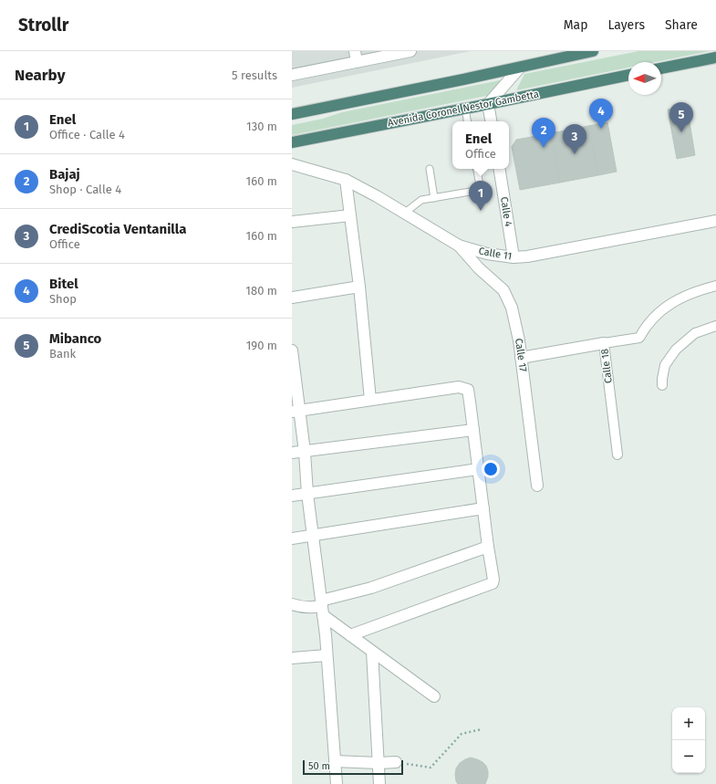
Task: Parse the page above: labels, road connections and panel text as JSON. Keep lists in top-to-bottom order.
{
  "streets": {
    "highway": ["Avenida Coronel Nestor Gambetta"],
    "street": [
      "Calle 4",
      "Calle 11",
      "Calle 17",
      "Calle 18"
    ]
  },
  "crossings": [
    ["Calle 4", "Calle 11"],
    ["Calle 11", "Calle 17"]
  ],
  "scale_bar": "50 m",
  "north": "left",
  "page": {
    "header": "Strollr",
    "nav": ["Map", "Layers", "Share"],
    "heading": ["Nearby", "5 results"],
    "list": [
      {
        "mark": "1",
        "name": "Enel",
        "note": "Office · Calle 4",
        "value": "130 m"
      },
      {
        "mark": "2",
        "name": "Bajaj",
        "note": "Shop · Calle 4",
        "value": "160 m"
      },
      {
        "mark": "3",
        "name": "CrediScotia Ventanilla",
        "note": "Office",
        "value": "160 m"
      },
      {
        "mark": "4",
        "name": "Bitel",
        "note": "Shop",
        "value": "180 m"
      },
      {
        "mark": "5",
        "name": "Mibanco",
        "note": "Bank",
        "value": "190 m"
      }
    ],
    "pins": [
      "4",
      "5",
      "2",
      "3",
      "1"
    ],
    "popup": ["Enel", "Office"],
    "map_buttons": ["+", "−"],
    "scale": "50 m"
  }
}
